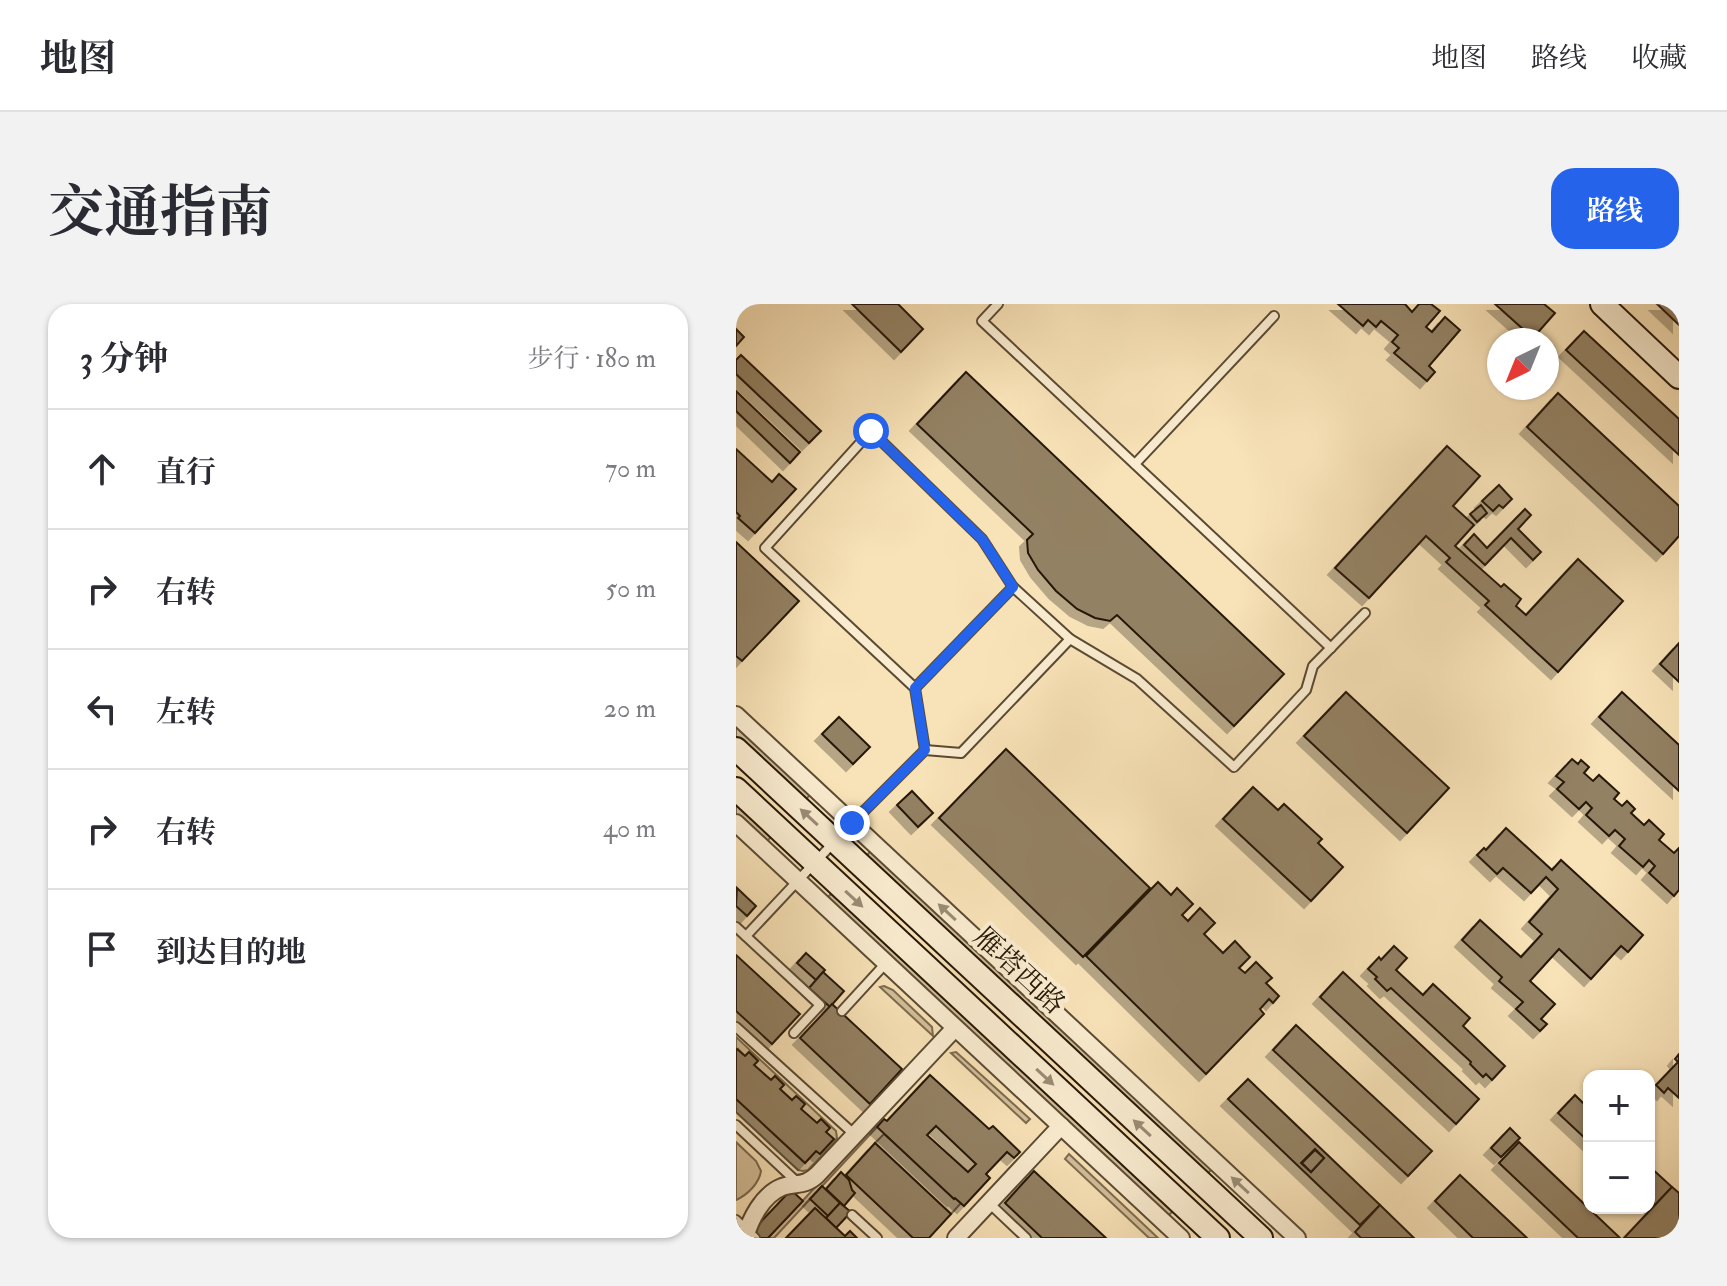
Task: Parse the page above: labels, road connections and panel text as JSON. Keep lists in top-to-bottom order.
{
  "streets": {
    "main road": ["雁塔西路"]
  },
  "north": "bottom left",
  "page": {
    "header": "地图",
    "nav": ["地图", "路线", "收藏"],
    "title": "交通指南",
    "buttons": "路线",
    "heading": ["3 分钟", "步行 · 180 m"],
    "list": [
      ["直行", "70 m"],
      ["右转", "50 m"],
      ["左转", "20 m"],
      ["右转", "40 m"],
      "到达目的地"
    ],
    "map_buttons": ["+", "−"]
  }
}
